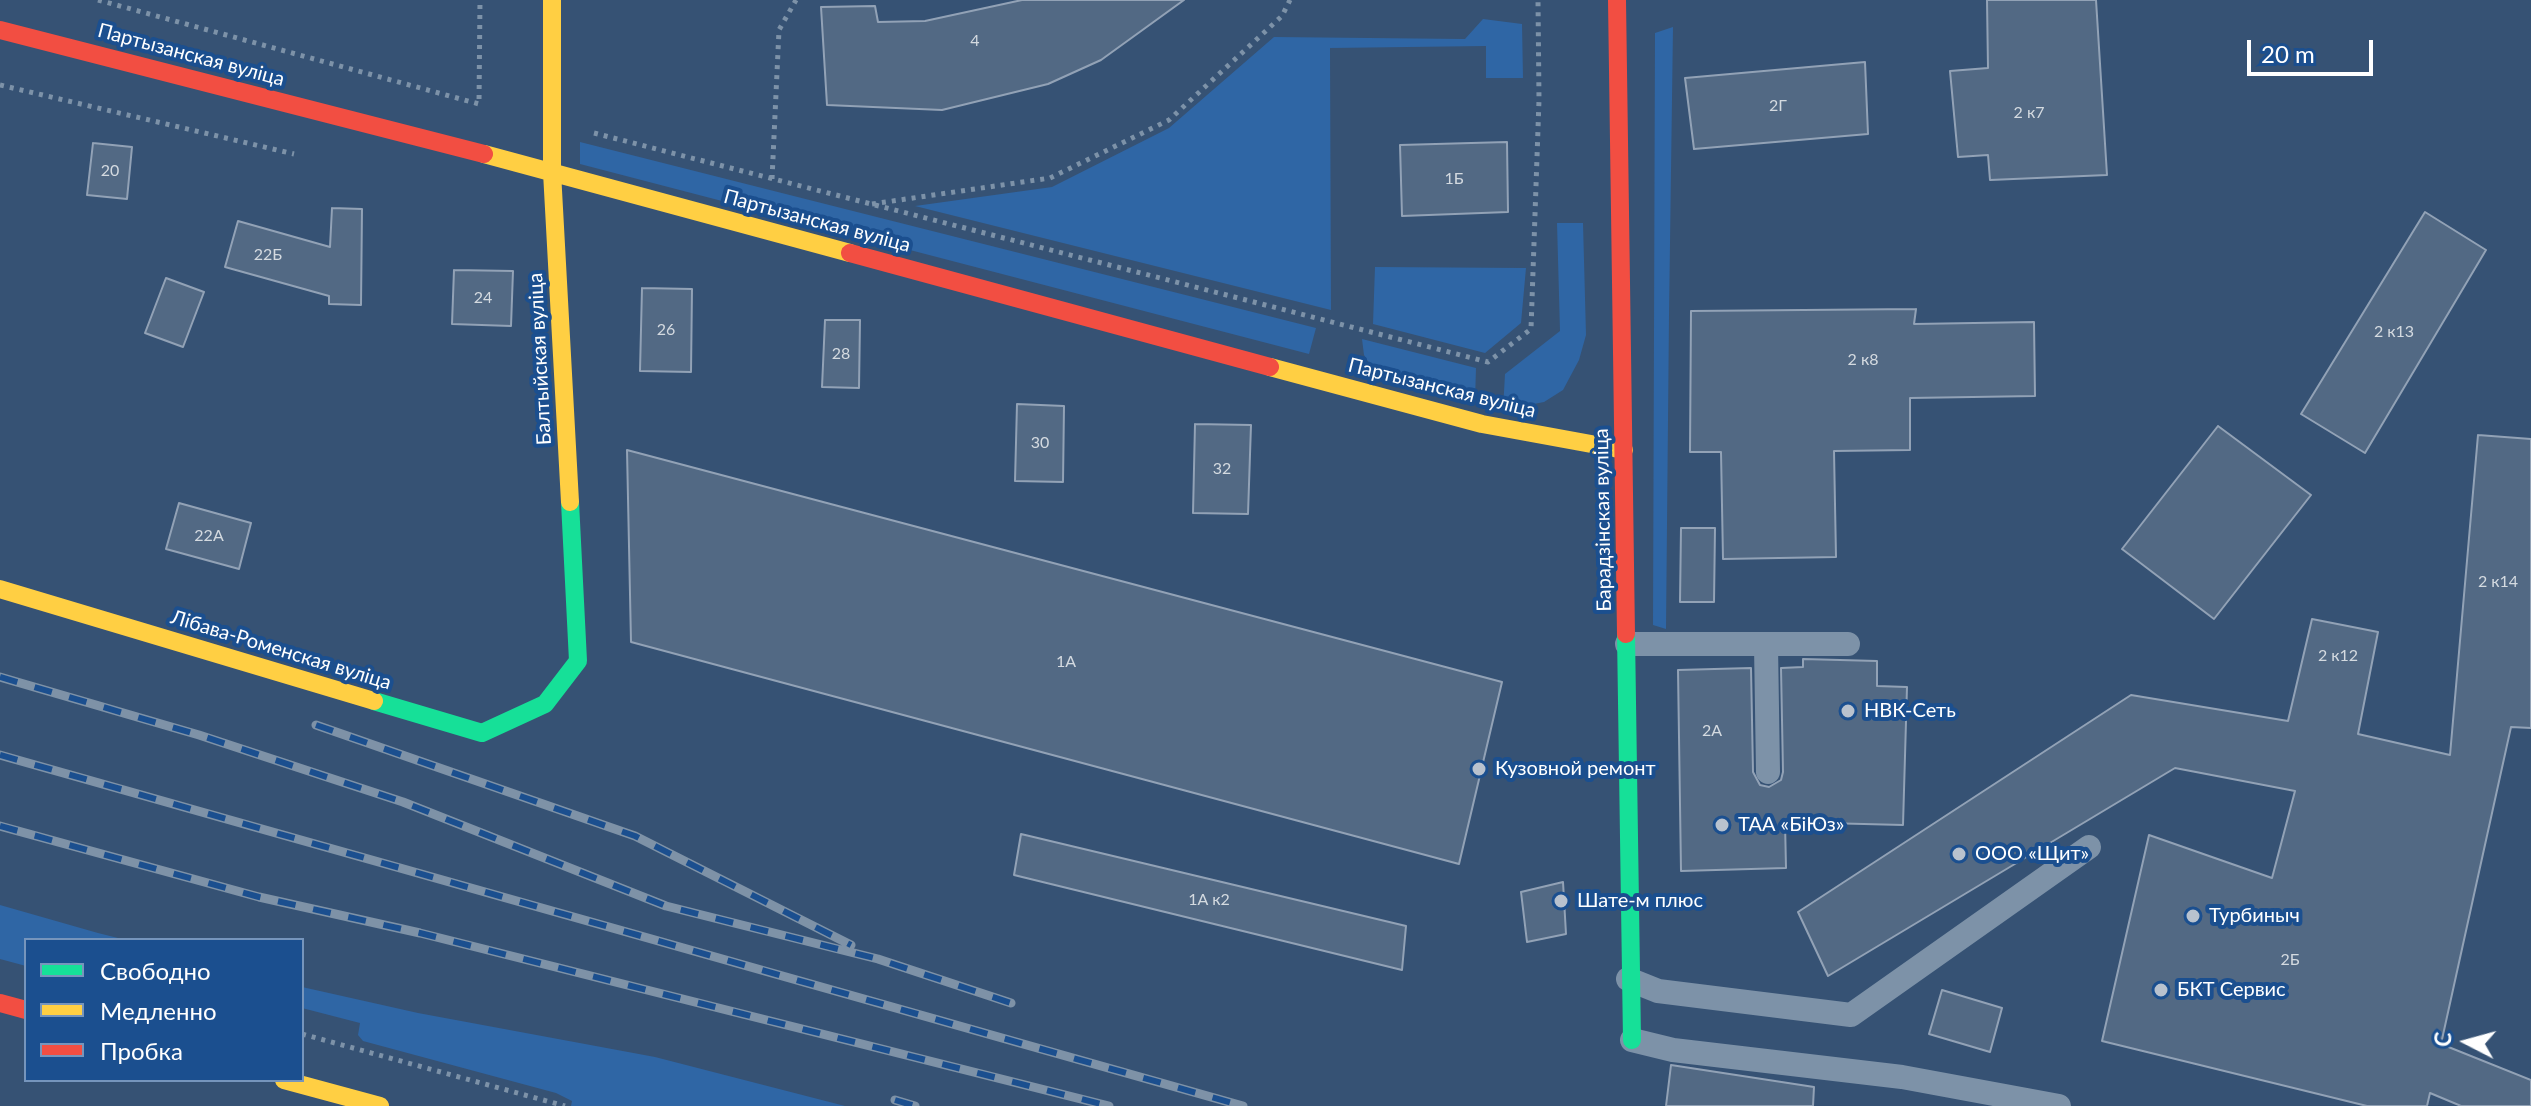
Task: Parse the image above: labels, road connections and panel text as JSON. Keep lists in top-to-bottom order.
{
  "streets": {
    "street": [
      "Партызанская вуліца",
      "Балтыйская вуліца",
      "Барадзінская вуліца",
      "Лібава-Роменская вуліца"
    ]
  },
  "crossings": [
    ["Партызанская вуліца", "Балтыйская вуліца"],
    ["Партызанская вуліца", "Барадзінская вуліца"],
    ["Балтыйская вуліца", "Лібава-Роменская вуліца"]
  ],
  "places": [
    "НВК-Сеть",
    "Кузовной ремонт",
    "ТАА «БіЮз»",
    "ООО «Щит»",
    "Шате-м плюс",
    "Турбиныч",
    "БКТ Сервис"
  ],
  "house_numbers": [
    "4",
    "2Г",
    "2 к7",
    "20",
    "1Б",
    "22Б",
    "24",
    "26",
    "2 к13",
    "28",
    "2 к8",
    "30",
    "32",
    "22А",
    "2 к14",
    "2 к12",
    "1А",
    "2А",
    "1А к2",
    "2Б"
  ],
  "legend": ["Свободно", "Медленно", "Пробка"],
  "scale_bar": "20 m",
  "north": "left"
}
